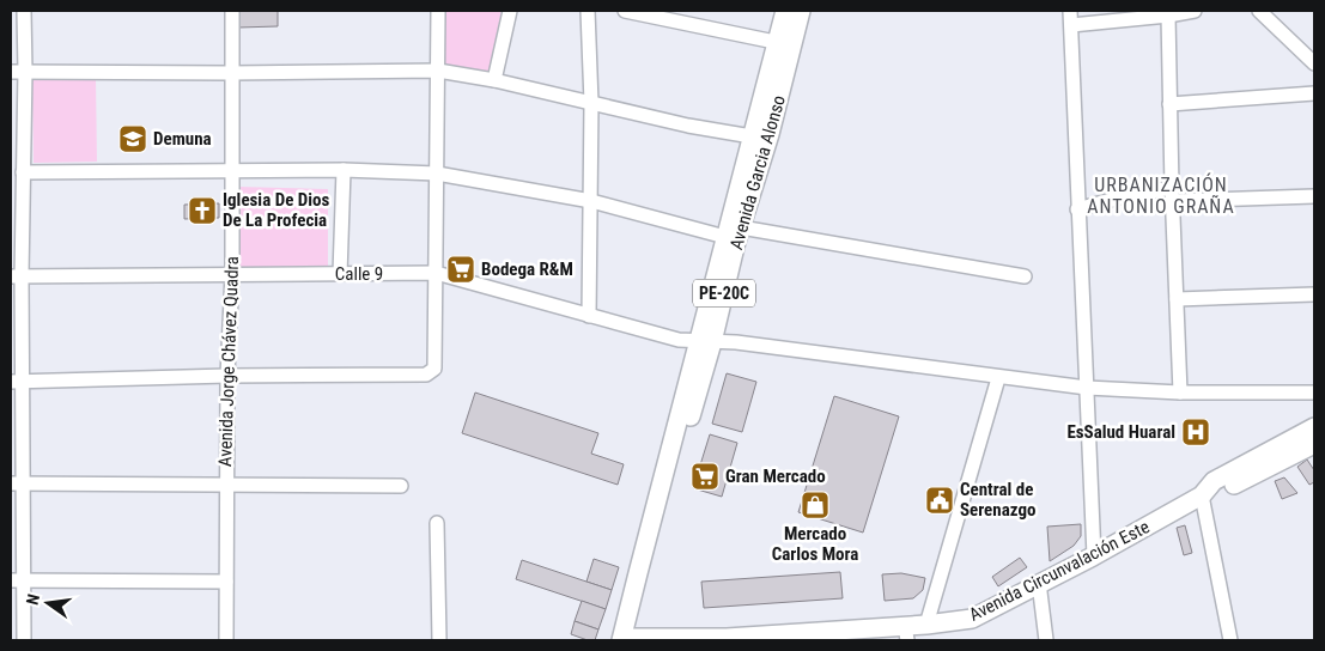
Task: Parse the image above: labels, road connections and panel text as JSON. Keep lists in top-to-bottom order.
{
  "streets": {
    "main road": ["Avenida Garcia Alonso", "PE-20C", "Avenida Circunvalación Este"],
    "street": ["Calle 9", "Avenida Jorge Chávez Quadra"]
  },
  "crossings": [
    ["Avenida Garcia Alonso", "Calle 9"],
    ["Avenida Garcia Alonso", "Avenida Circunvalación Este"],
    ["Calle 9", "Avenida Jorge Chávez Quadra"]
  ],
  "districts": ["URBANIZACIÓN ANTONIO GRAÑA"],
  "places": {
    "school or university": ["Demuna"],
    "church": ["Iglesia De Dios De La Profecia"],
    "supermarket": ["Bodega R&M", "Gran Mercado"],
    "hospital": ["EsSalud Huaral"],
    "public building": ["Central de Serenazgo"],
    "shop": ["Mercado Carlos Mora"]
  },
  "north": "left"
}
